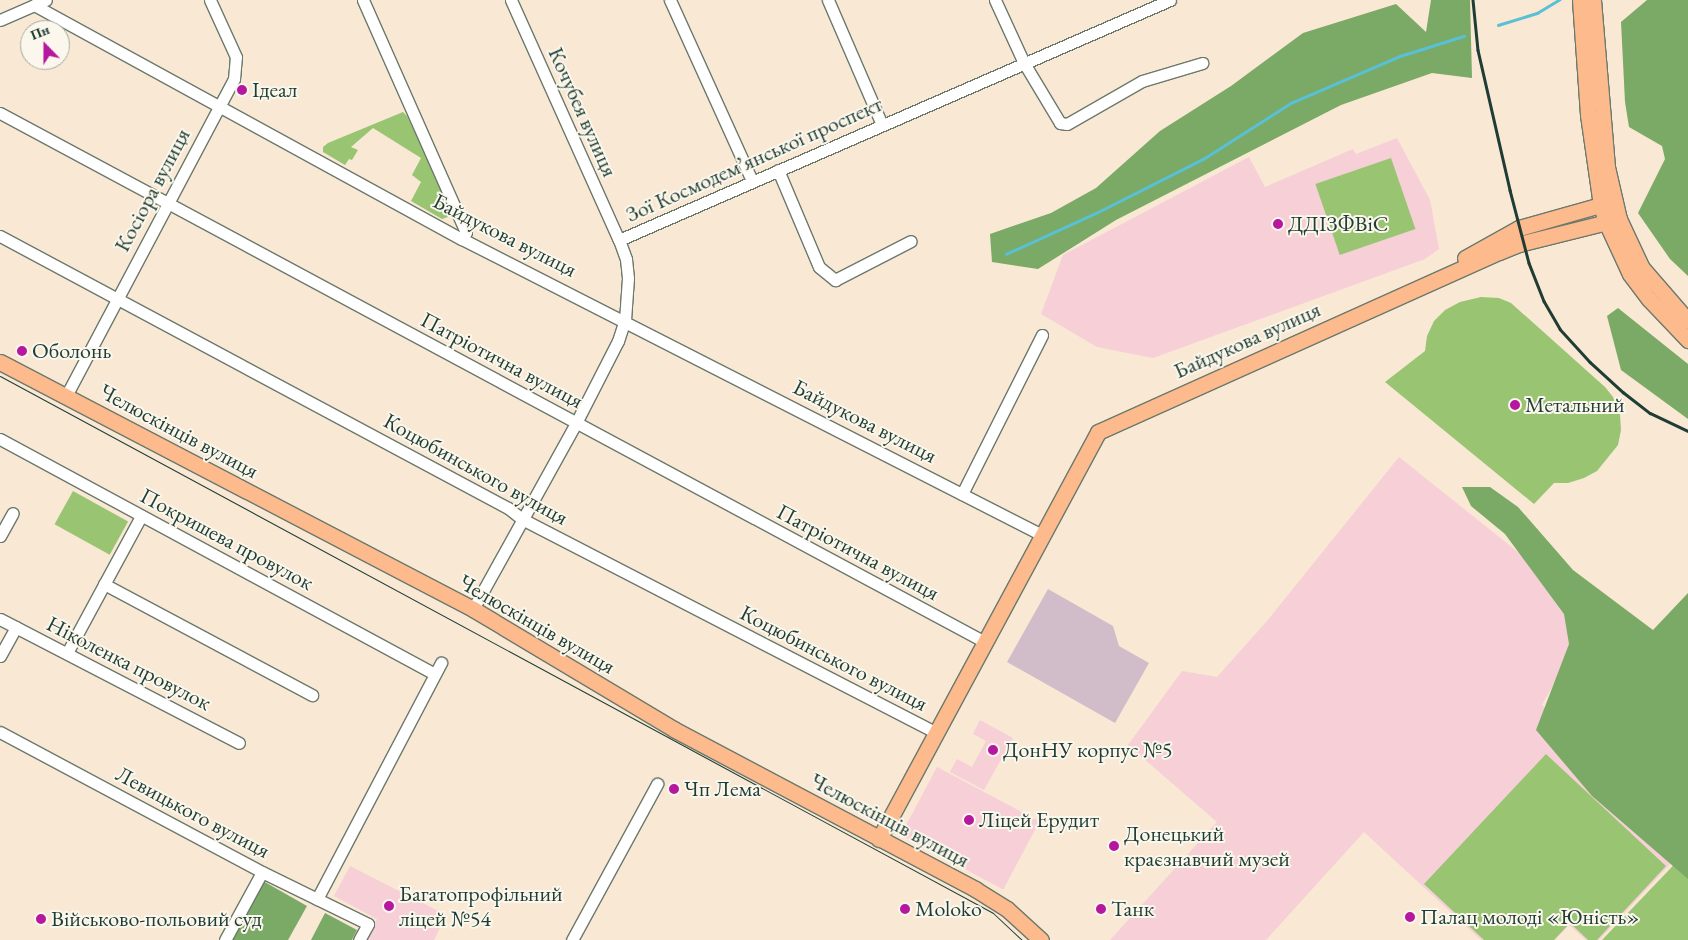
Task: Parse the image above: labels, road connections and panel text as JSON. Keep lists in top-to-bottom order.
{
  "streets": {
    "main road": ["Байдукова вулиця", "Челюскінців вулиця"],
    "street": [
      "Кочубея вулиця",
      "Зої Космодем’янської проспект",
      "Косіора вулиця",
      "Патріотична вулиця",
      "Коцюбинського вулиця",
      "Покришева провулок",
      "Ніколенка провулок",
      "Левицького вулиця"
    ]
  },
  "crossings": [
    ["Кочубея вулиця", "Зої Космодем’янської проспект"],
    ["Зої Космодем’янської проспект", "Байдукова вулиця"],
    ["Зої Космодем’янської проспект", "Патріотична вулиця"],
    ["Зої Космодем’янської проспект", "Челюскінців вулиця"],
    ["Зої Космодем’янської проспект", "Коцюбинського вулиця"],
    ["Косіора вулиця", "Байдукова вулиця"],
    ["Косіора вулиця", "Патріотична вулиця"],
    ["Косіора вулиця", "Челюскінців вулиця"],
    ["Косіора вулиця", "Коцюбинського вулиця"],
    ["Байдукова вулиця", "Патріотична вулиця"],
    ["Байдукова вулиця", "Челюскінців вулиця"],
    ["Байдукова вулиця", "Коцюбинського вулиця"]
  ],
  "places": [
    "Ідеал",
    "ДДІЗФВіС",
    "Оболонь",
    "Метальний",
    "ДонНУ корпус №5",
    "Чп Лема",
    "Ліцей Ерудит",
    "Донецький краєзнавчий музей",
    "Багатопрофільний ліцей №54",
    "Moloko",
    "Танк",
    "Палац молоді «Юність»",
    "Військово-польовий суд"
  ],
  "north": "top"
}
